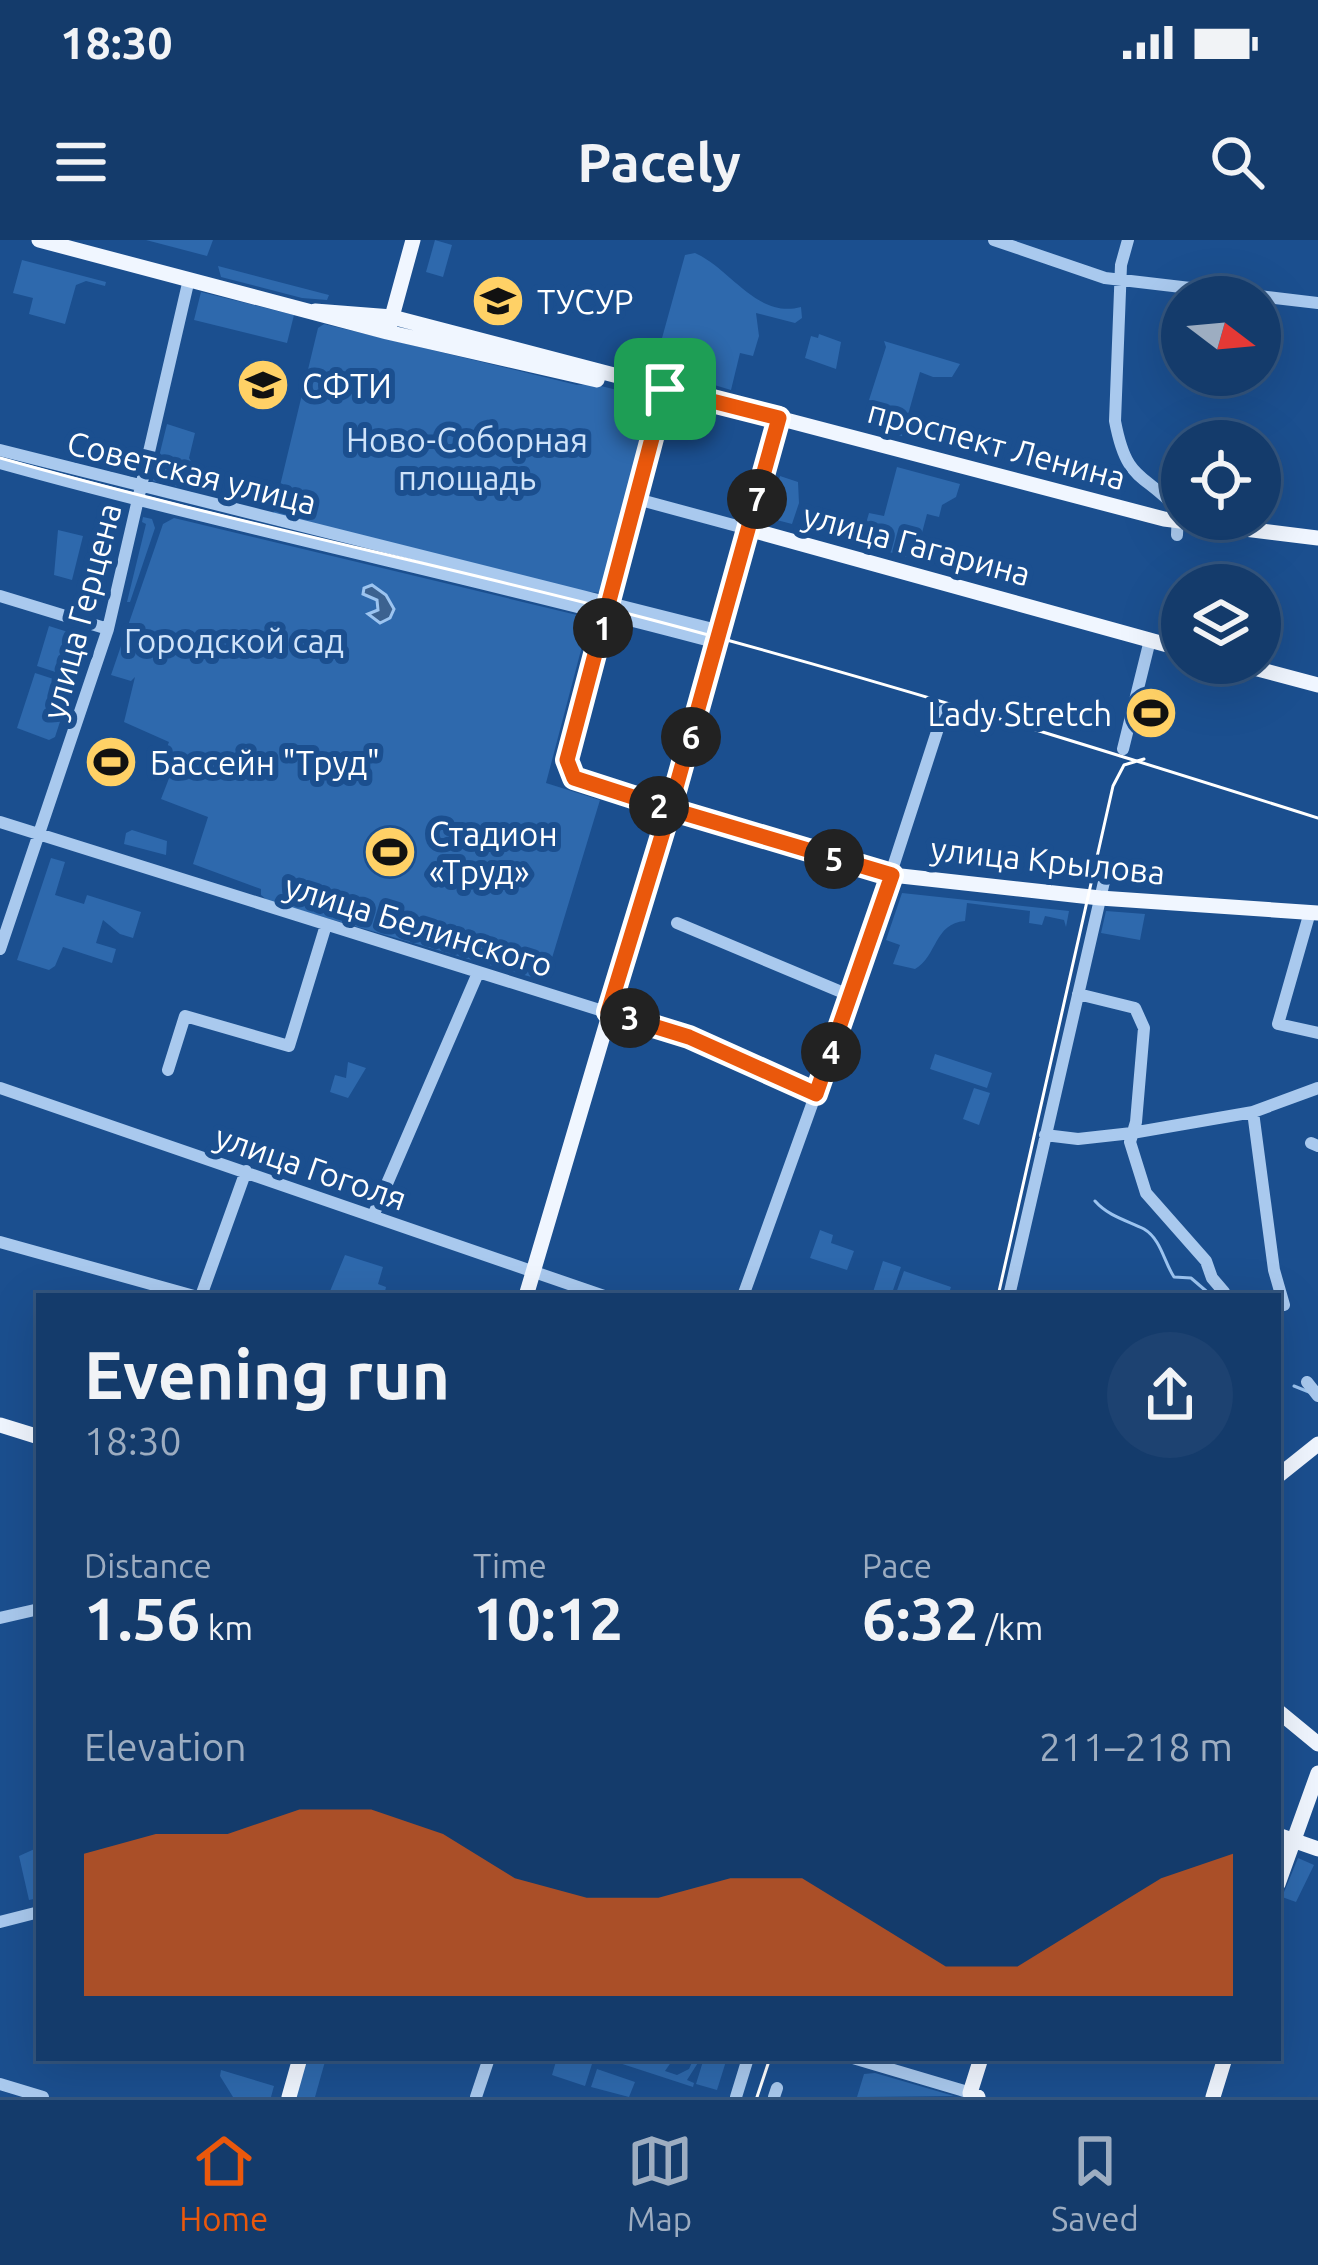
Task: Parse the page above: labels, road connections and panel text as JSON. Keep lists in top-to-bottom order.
{
  "streets": {
    "main road": ["проспект Ленина", "улица Гагарина", "улица Крылова"],
    "street": [
      "Советская улица",
      "улица Герцена",
      "улица Белинского",
      "улица Гоголя"
    ]
  },
  "crossings": [
    ["проспект Ленина", "улица Герцена"],
    ["Советская улица", "улица Герцена"],
    ["Советская улица", "улица Крылова"],
    ["улица Герцена", "улица Белинского"]
  ],
  "parks": ["Ново-Соборная площадь", "Городской сад"],
  "places": {
    "school or university": ["ТУСУР", "СФТИ"],
    "sports": ["Lady Stretch", "Бассейн \"Труд\"", "Стадион «Труд»"]
  },
  "north": "right",
  "page": {
    "status": "18:30",
    "header": "Pacely",
    "pins": [
      "7",
      "1",
      "6",
      "2",
      "5",
      "3",
      "4"
    ],
    "heading": ["Evening run", "18:30"],
    "stats": [
      ["Distance", "1.56 km"],
      ["Time", "10:12"],
      ["Pace", "6:32 /km"]
    ],
    "chart": ["Elevation", "211–218 m"],
    "tabs": ["Home", "Map", "Saved"]
  }
}
